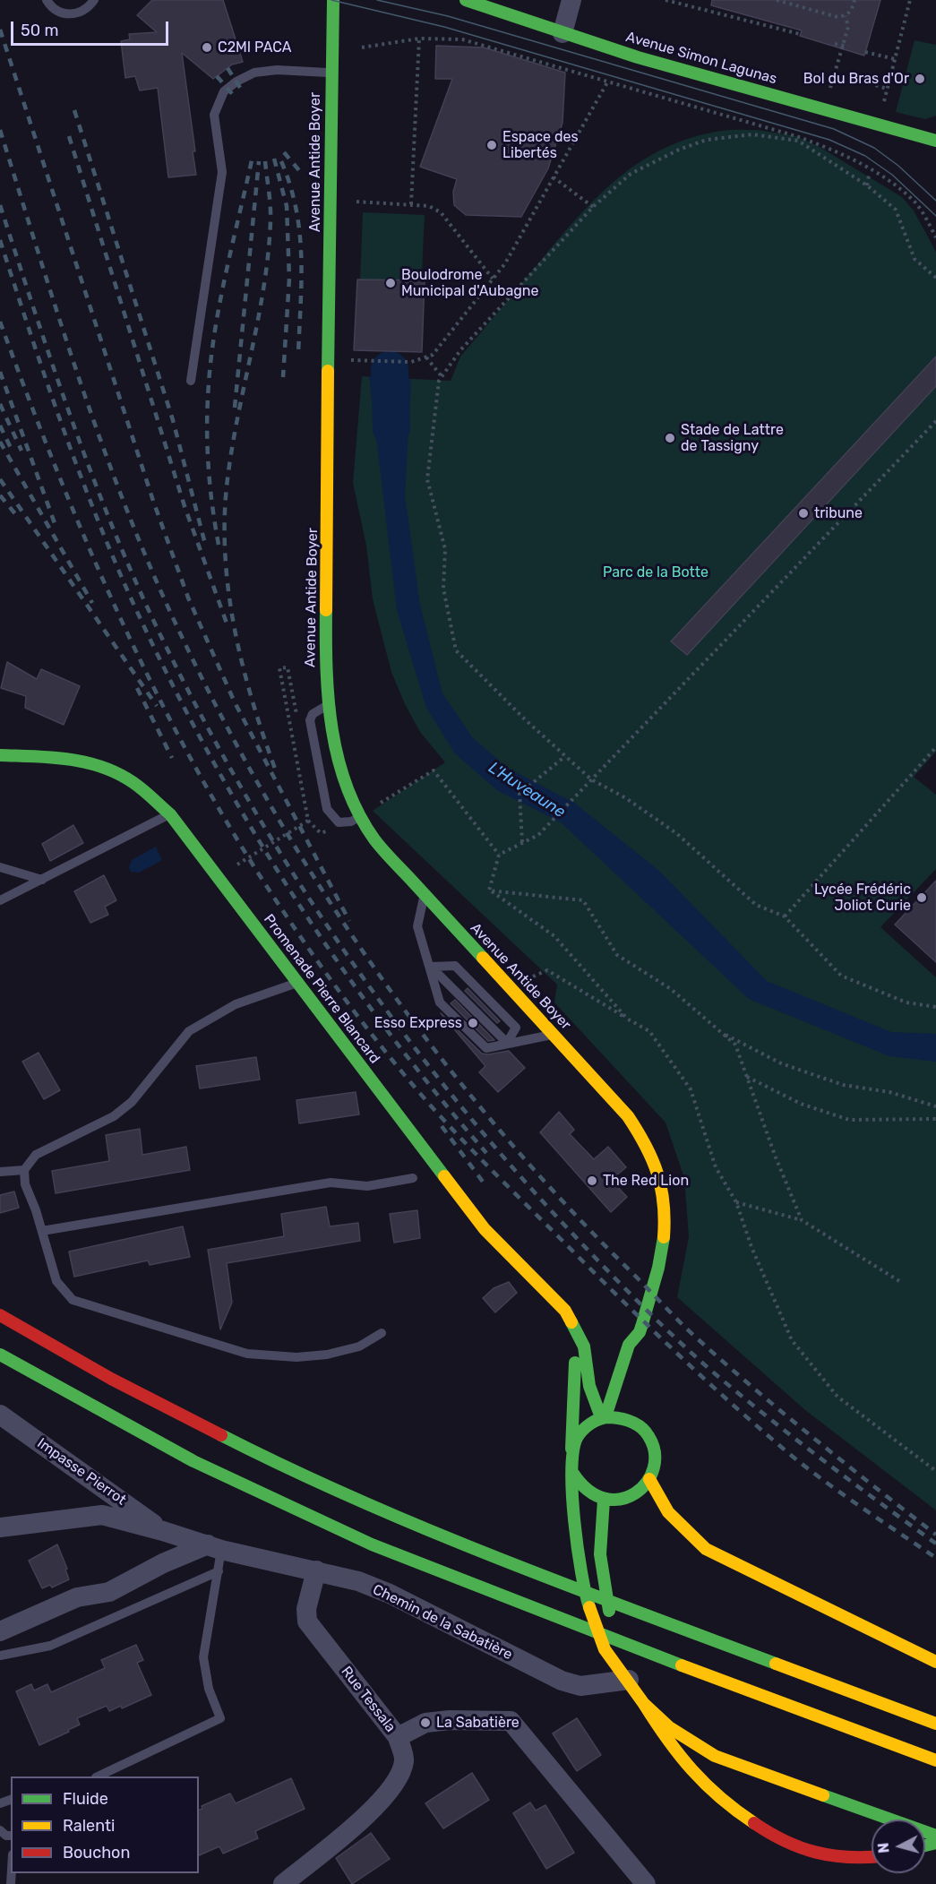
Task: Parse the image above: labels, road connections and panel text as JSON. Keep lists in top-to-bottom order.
{
  "streets": {
    "main road": ["Avenue Simon Lagunas", "Avenue Antide Boyer", "Promenade Pierre Blancard"],
    "street": ["Impasse Pierrot", "Chemin de la Sabatière", "Rue Tessala"]
  },
  "crossings": [
    ["Avenue Antide Boyer", "Promenade Pierre Blancard"],
    ["Impasse Pierrot", "Chemin de la Sabatière"],
    ["Chemin de la Sabatière", "Rue Tessala"]
  ],
  "water": ["L'Huveaune"],
  "parks": ["Parc de la Botte"],
  "places": [
    "C2MI PACA",
    "Bol du Bras d'Or",
    "Espace des Libertés",
    "Boulodrome Municipal d'Aubagne",
    "Stade de Lattre de Tassigny",
    "tribune",
    "Lycée Frédéric Joliot Curie",
    "Esso Express",
    "The Red Lion",
    "La Sabatière"
  ],
  "legend": ["Fluide", "Ralenti", "Bouchon"],
  "scale_bar": "50 m",
  "north": "left"
}
